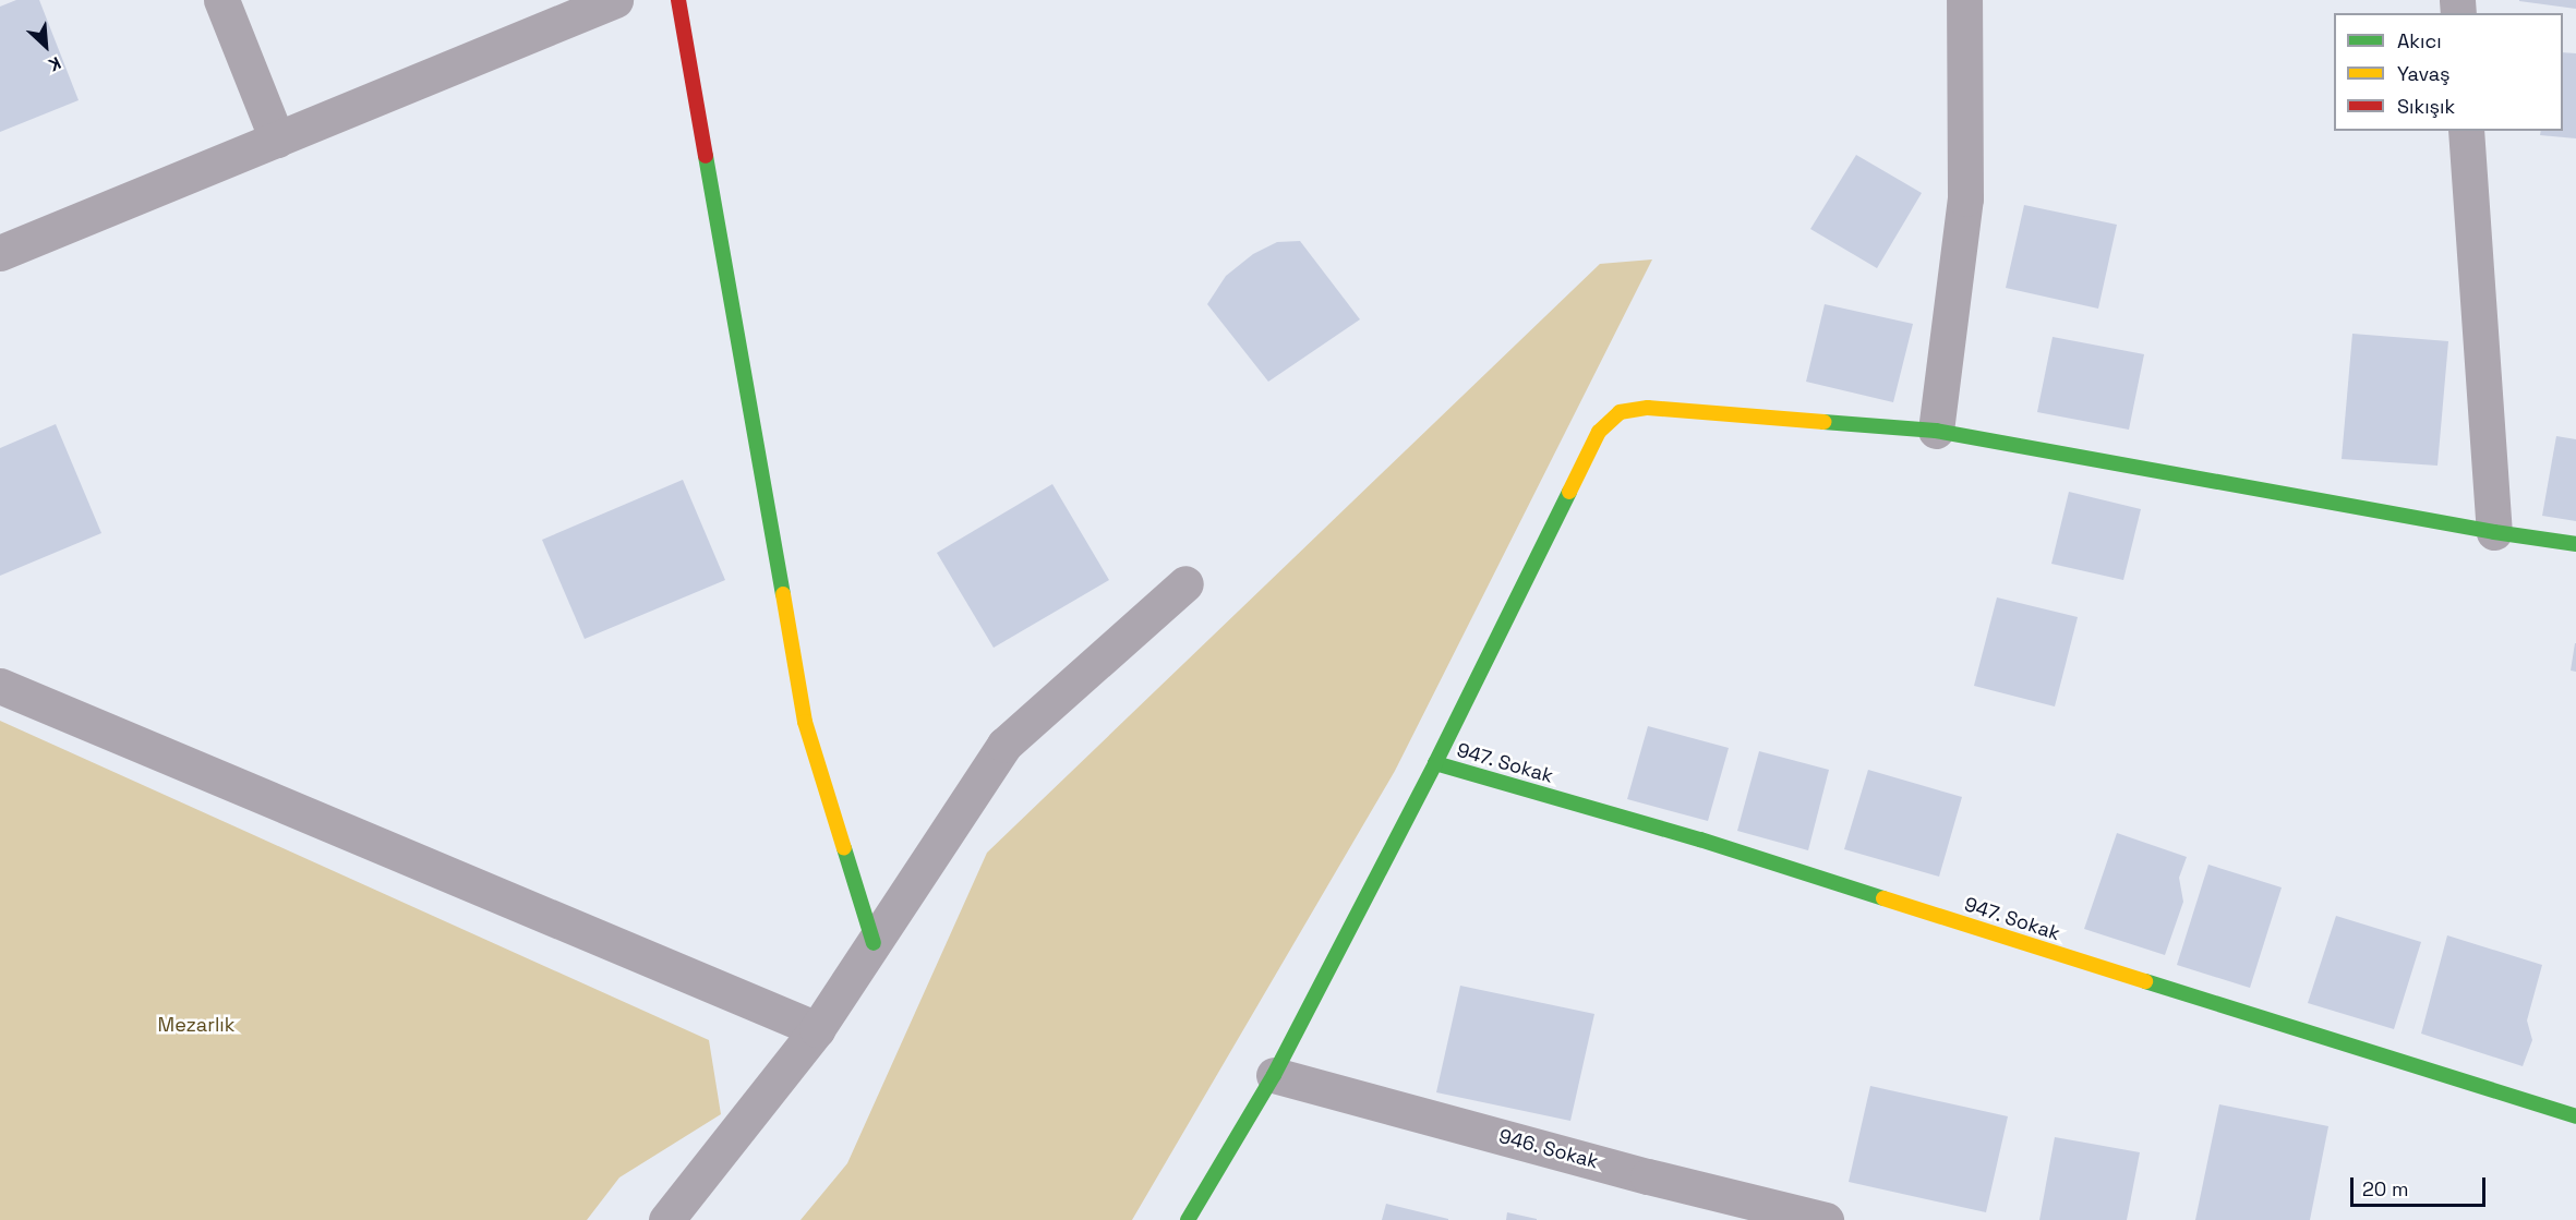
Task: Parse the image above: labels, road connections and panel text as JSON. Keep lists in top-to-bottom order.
{
  "streets": {
    "street": ["947. Sokak", "946. Sokak"]
  },
  "parks": ["Mezarlık"],
  "legend": ["Akıcı", "Yavaş", "Sıkışık"],
  "scale_bar": "20 m",
  "north": "bottom right"
}
